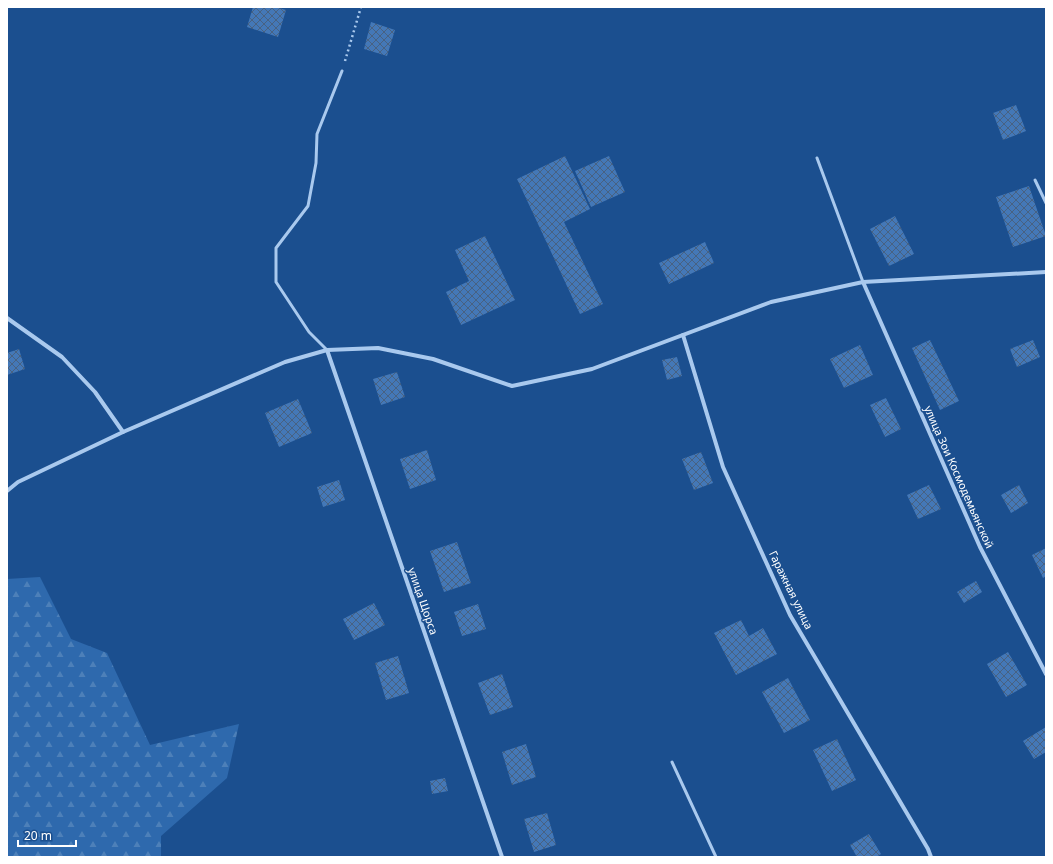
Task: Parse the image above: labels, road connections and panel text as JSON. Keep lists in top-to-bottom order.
{
  "streets": {
    "street": ["улица Зои Космодемьянской", "Гаражная улица", "улица Щорса"]
  },
  "scale_bar": "20 m"
}
